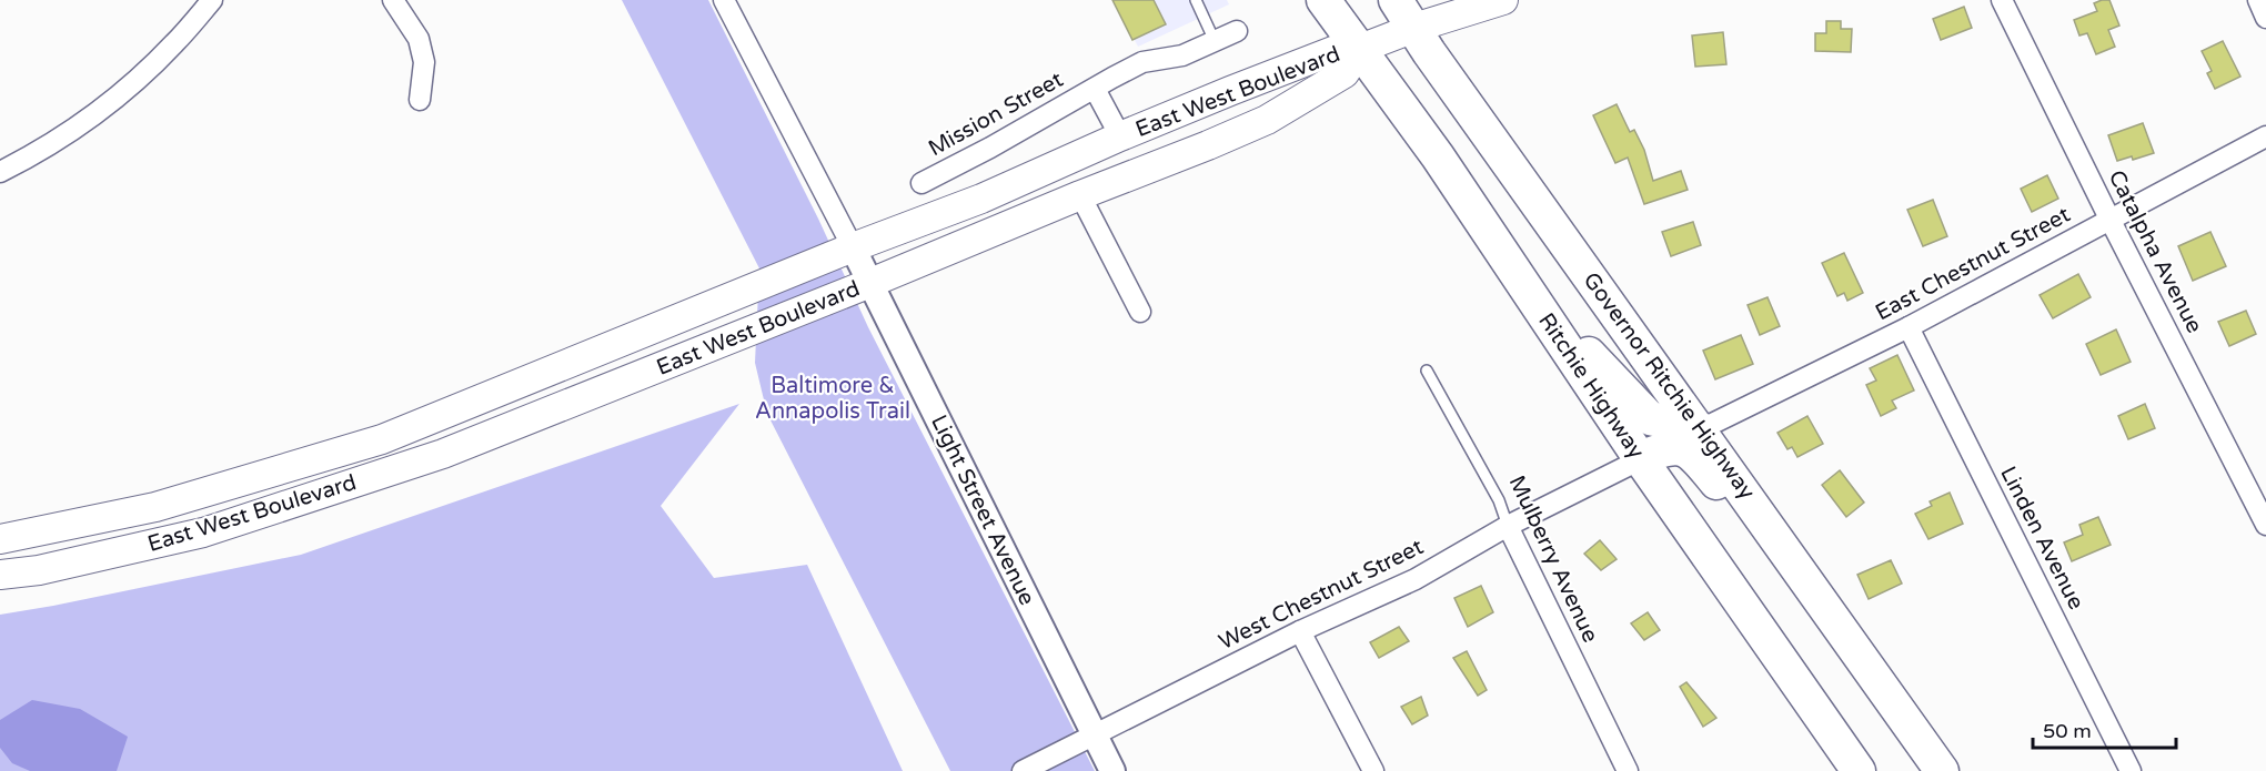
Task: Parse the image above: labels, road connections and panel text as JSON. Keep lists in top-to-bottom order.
{
  "streets": {
    "highway": ["Ritchie Highway", "Governor Ritchie Highway"],
    "main road": ["East West Boulevard"],
    "street": [
      "Mission Street",
      "Catalpha Avenue",
      "East Chestnut Street",
      "Light Street Avenue",
      "Linden Avenue",
      "Mulberry Avenue",
      "West Chestnut Street"
    ]
  },
  "crossings": [
    ["East West Boulevard", "Mission Street"],
    ["East West Boulevard", "Ritchie Highway"],
    ["East West Boulevard", "Light Street Avenue"],
    ["Catalpha Avenue", "East Chestnut Street"],
    ["East Chestnut Street", "Governor Ritchie Highway"],
    ["East Chestnut Street", "Linden Avenue"],
    ["Ritchie Highway", "West Chestnut Street"],
    ["Light Street Avenue", "West Chestnut Street"],
    ["Mulberry Avenue", "West Chestnut Street"]
  ],
  "parks": ["Baltimore & Annapolis Trail"],
  "scale_bar": "50 m"
}
